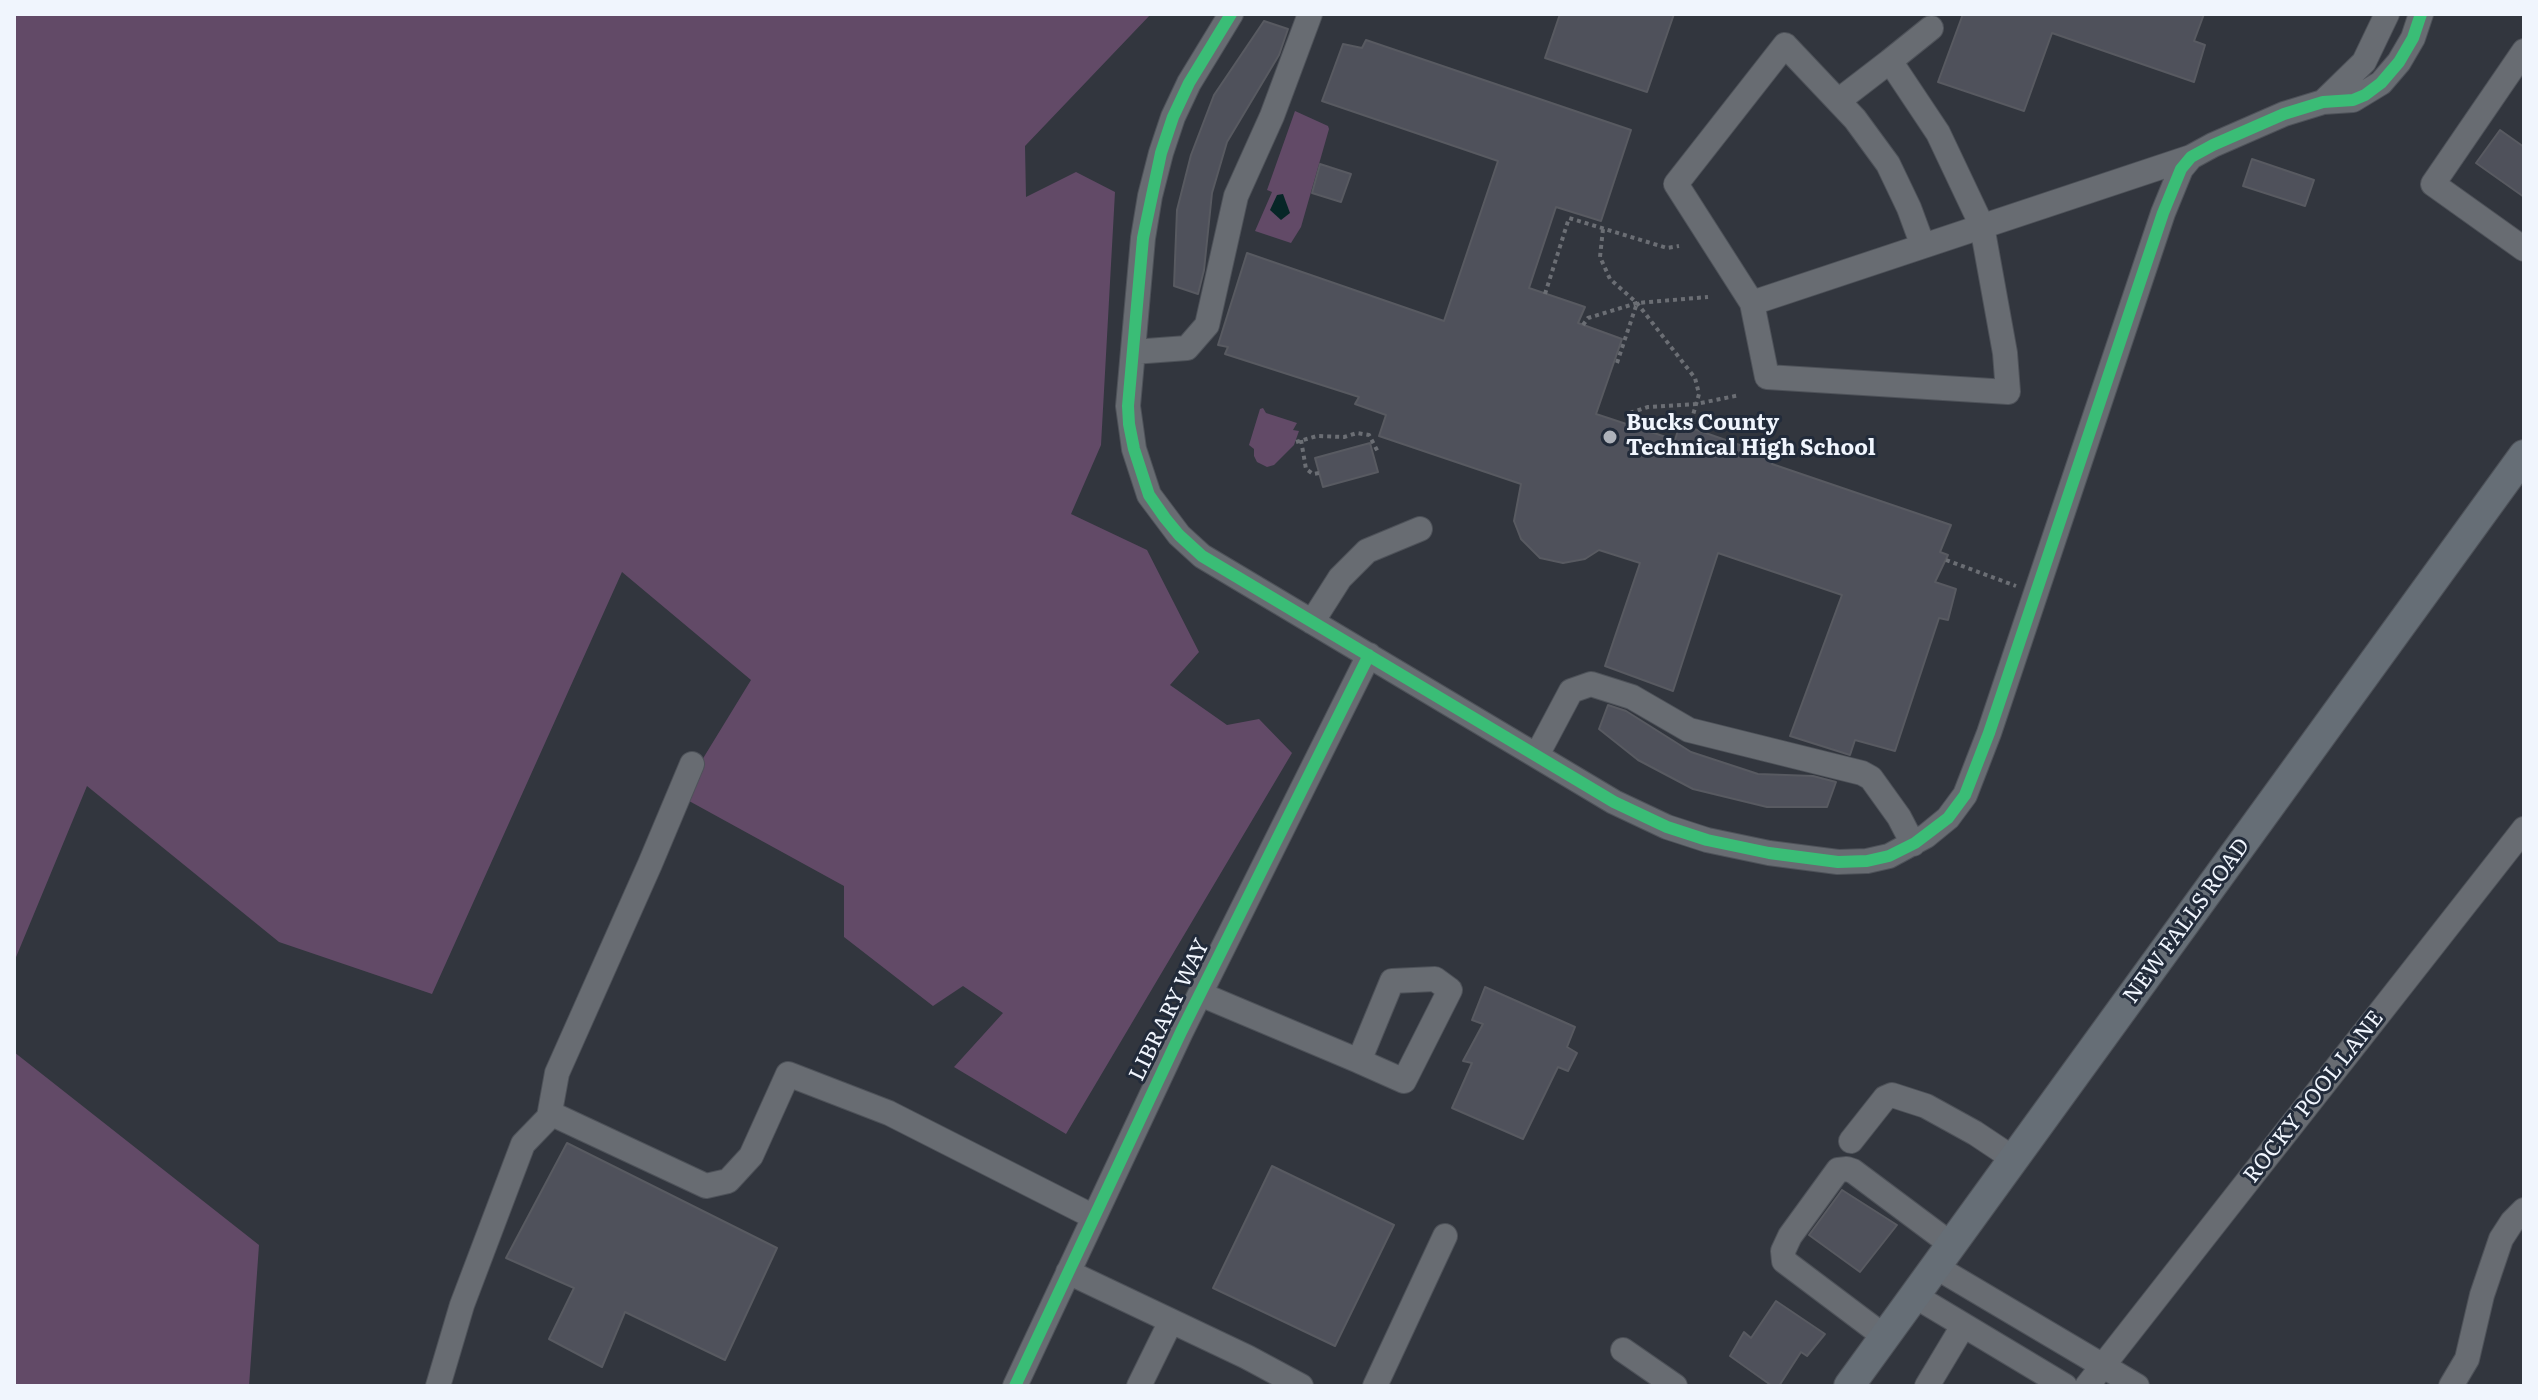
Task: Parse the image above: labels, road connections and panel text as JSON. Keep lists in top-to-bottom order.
{
  "streets": {
    "main road": ["NEW FALLS ROAD"],
    "street": ["LIBRARY WAY", "ROCKY POOL LANE"]
  },
  "places": ["Bucks County Technical High School"]
}
